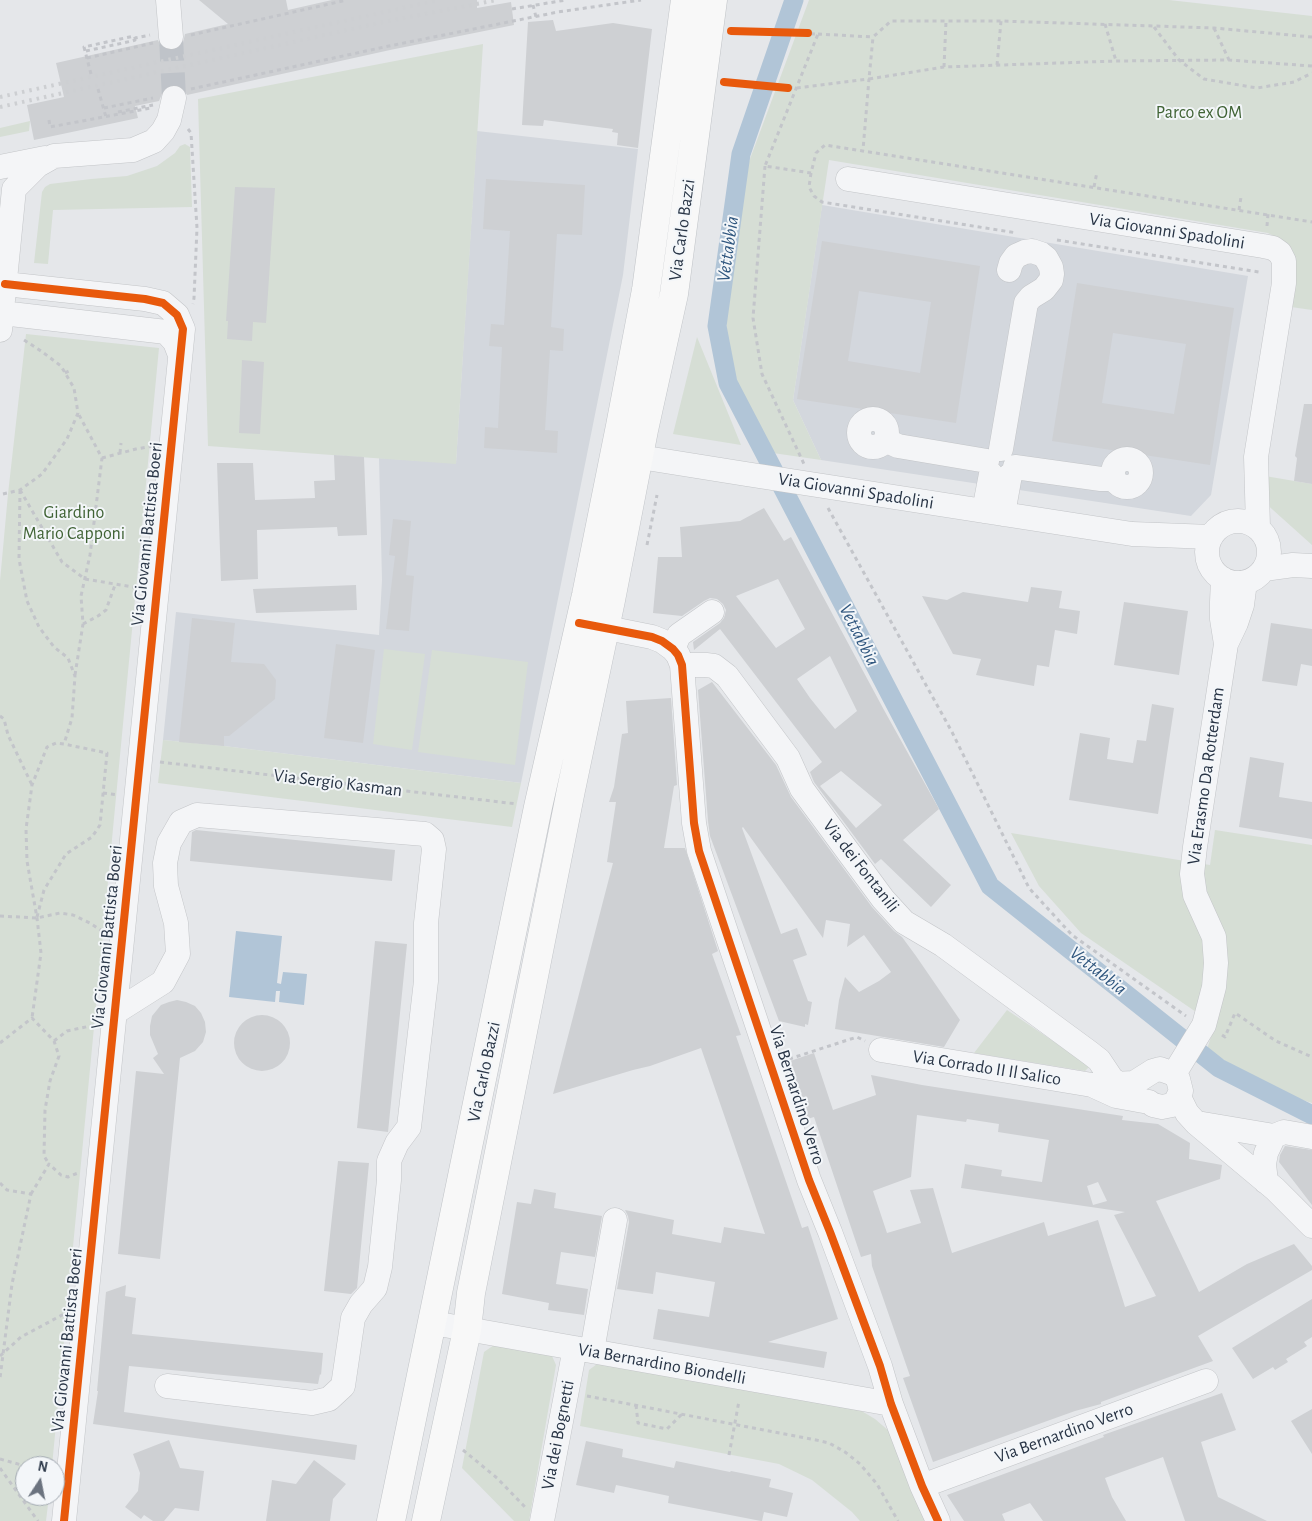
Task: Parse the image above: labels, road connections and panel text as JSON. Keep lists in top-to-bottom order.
{
  "streets": {
    "main road": ["Via Carlo Bazzi"],
    "street": [
      "Via Giovanni Spadolini",
      "Via Giovanni Battista Boeri",
      "Via Erasmo Da Rotterdam",
      "Via dei Fontanili",
      "Via Corrado II Il Salico",
      "Via Bernardino Verro",
      "Via Bernardino Biondelli",
      "Via dei Bognetti"
    ],
    "path": ["Via Sergio Kasman"]
  },
  "crossings": [
    ["Via Carlo Bazzi", "Via Giovanni Spadolini"],
    ["Via Carlo Bazzi", "Via Bernardino Biondelli"],
    ["Via Giovanni Spadolini", "Via Erasmo Da Rotterdam"],
    ["Via Erasmo Da Rotterdam", "Via Corrado II Il Salico"],
    ["Via dei Fontanili", "Via Corrado II Il Salico"],
    ["Via dei Fontanili", "Via Bernardino Verro"],
    ["Via Bernardino Verro", "Via Bernardino Biondelli"],
    ["Via Bernardino Biondelli", "Via dei Bognetti"]
  ],
  "water": ["Vettabbia"],
  "parks": ["Parco ex OM", "Giardino Mario Capponi"],
  "north": "top"
}
